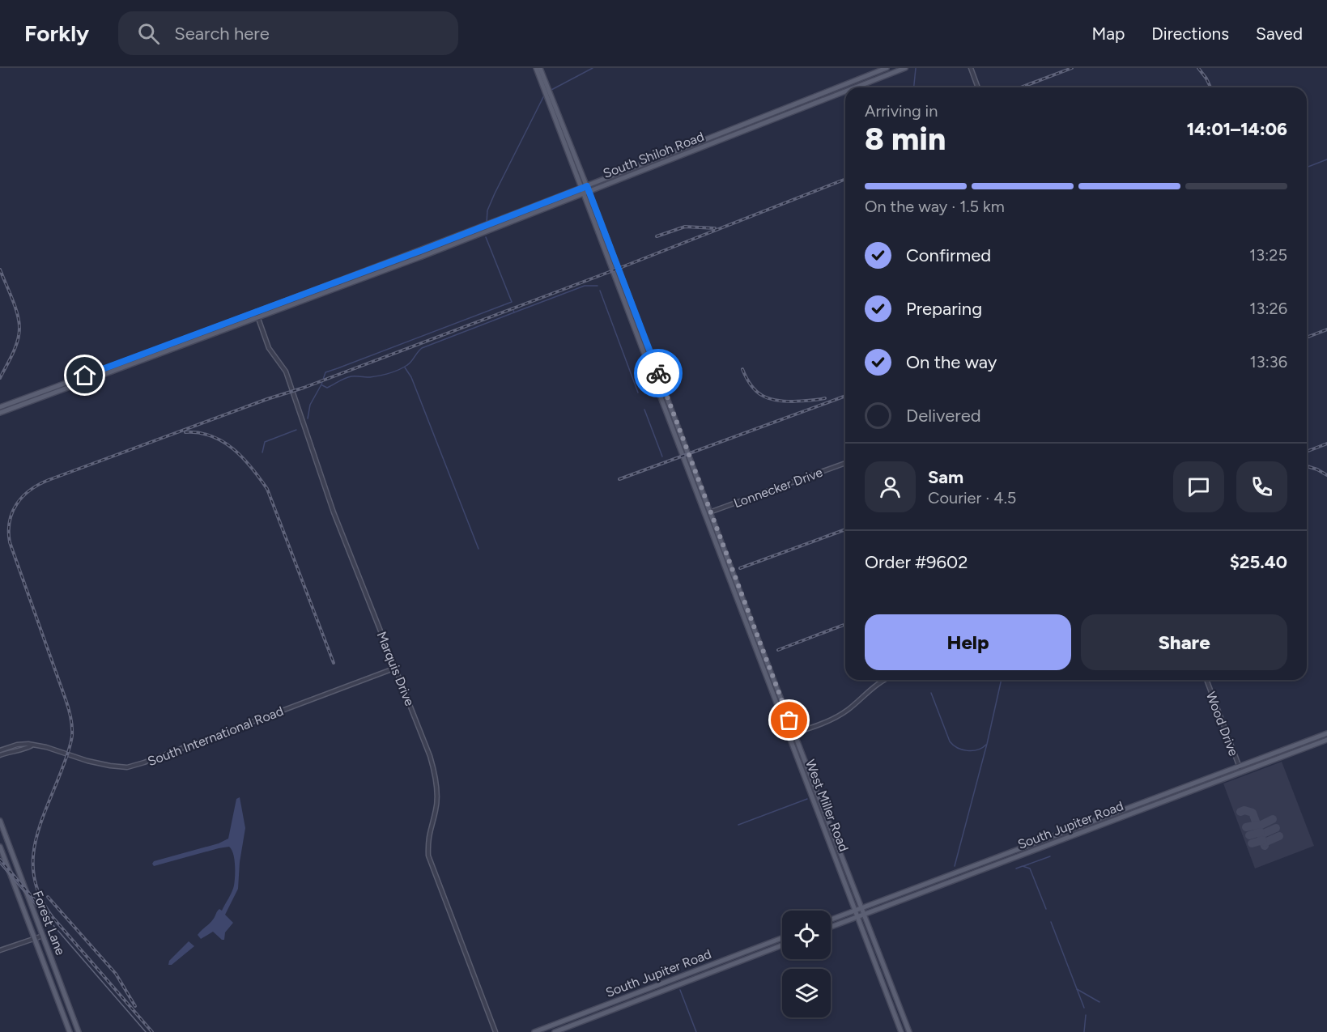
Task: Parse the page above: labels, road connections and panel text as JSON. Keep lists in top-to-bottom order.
{
  "streets": {
    "main road": [
      "South Shiloh Road",
      "West Miller Road",
      "South Jupiter Road",
      "Forest Lane"
    ],
    "street": [
      "Lonnecker Drive",
      "Marquis Drive",
      "Wood Drive",
      "South International Road"
    ]
  },
  "crossings": [
    ["South Shiloh Road", "Marquis Drive"],
    ["South Shiloh Road", "West Miller Road"],
    ["Lonnecker Drive", "West Miller Road"],
    ["Marquis Drive", "South International Road"],
    ["Wood Drive", "South Jupiter Road"],
    ["West Miller Road", "South Jupiter Road"]
  ],
  "page": {
    "header": "Forkly",
    "search": "Search here",
    "nav": ["Map", "Directions", "Saved"],
    "heading": ["8 min", "Arriving in", "14:01–14:06"],
    "panel": [
      "Sam",
      "Courier · 4.5",
      "Order #9602",
      "$25.40"
    ],
    "bar": "On the way · 1.5 km",
    "list": [
      ["Confirmed", "13:25"],
      ["Preparing", "13:26"],
      ["On the way", "13:36"],
      "Delivered"
    ],
    "buttons": ["Help", "Share"]
  }
}
